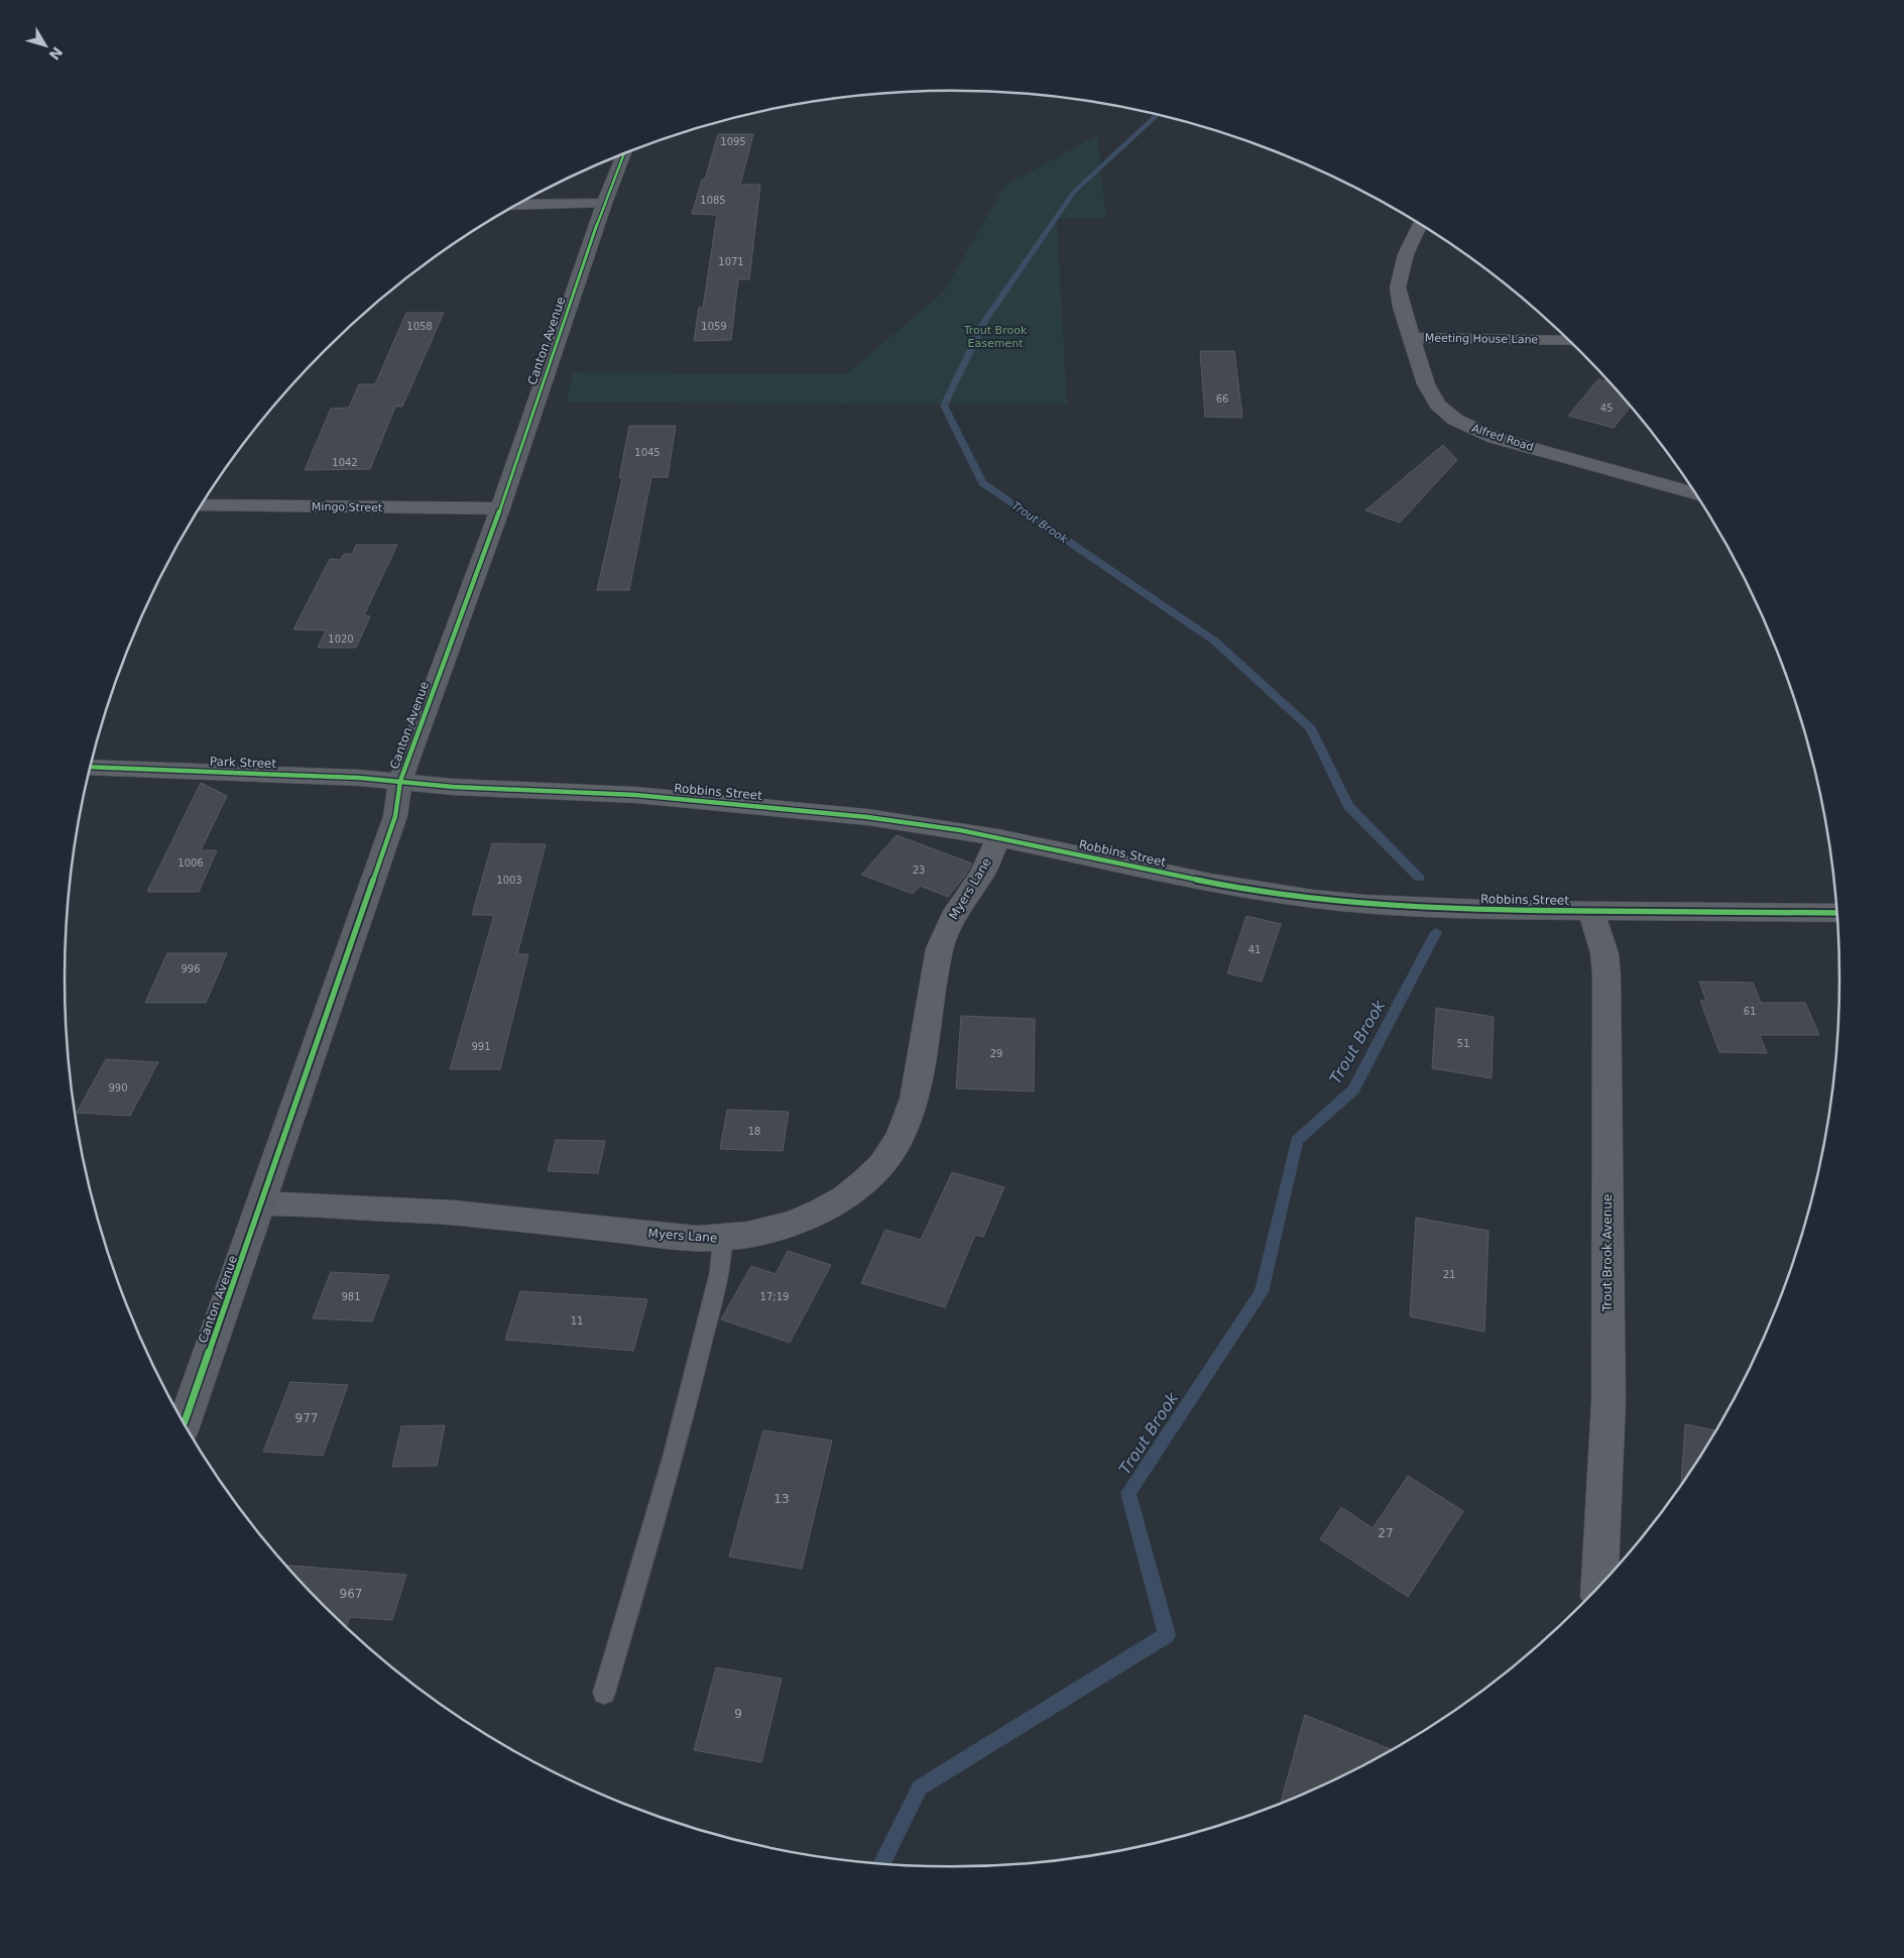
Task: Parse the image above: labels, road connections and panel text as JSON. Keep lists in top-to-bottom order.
{
  "streets": {
    "main road": ["Canton Avenue"],
    "street": [
      "Meeting House Lane",
      "Alfred Road",
      "Mingo Street",
      "Park Street",
      "Robbins Street",
      "Myers Lane",
      "Trout Brook Avenue"
    ]
  },
  "crossings": [
    ["Meeting House Lane", "Alfred Road"],
    ["Canton Avenue", "Mingo Street"],
    ["Canton Avenue", "Park Street"],
    ["Canton Avenue", "Robbins Street"],
    ["Canton Avenue", "Myers Lane"],
    ["Park Street", "Robbins Street"],
    ["Robbins Street", "Myers Lane"],
    ["Robbins Street", "Trout Brook Avenue"]
  ],
  "water": ["Trout Brook"],
  "parks": ["Trout Brook Easement"],
  "house_numbers": [
    "1095",
    "1085",
    "1071",
    "1058",
    "1059",
    "66",
    "45",
    "1045",
    "1042",
    "1020",
    "1006",
    "23",
    "1003",
    "41",
    "996",
    "61",
    "51",
    "991",
    "29",
    "990",
    "18",
    "21",
    "981",
    "17;19",
    "11",
    "977",
    "13",
    "27",
    "967",
    "9"
  ],
  "north": "bottom right"
}
